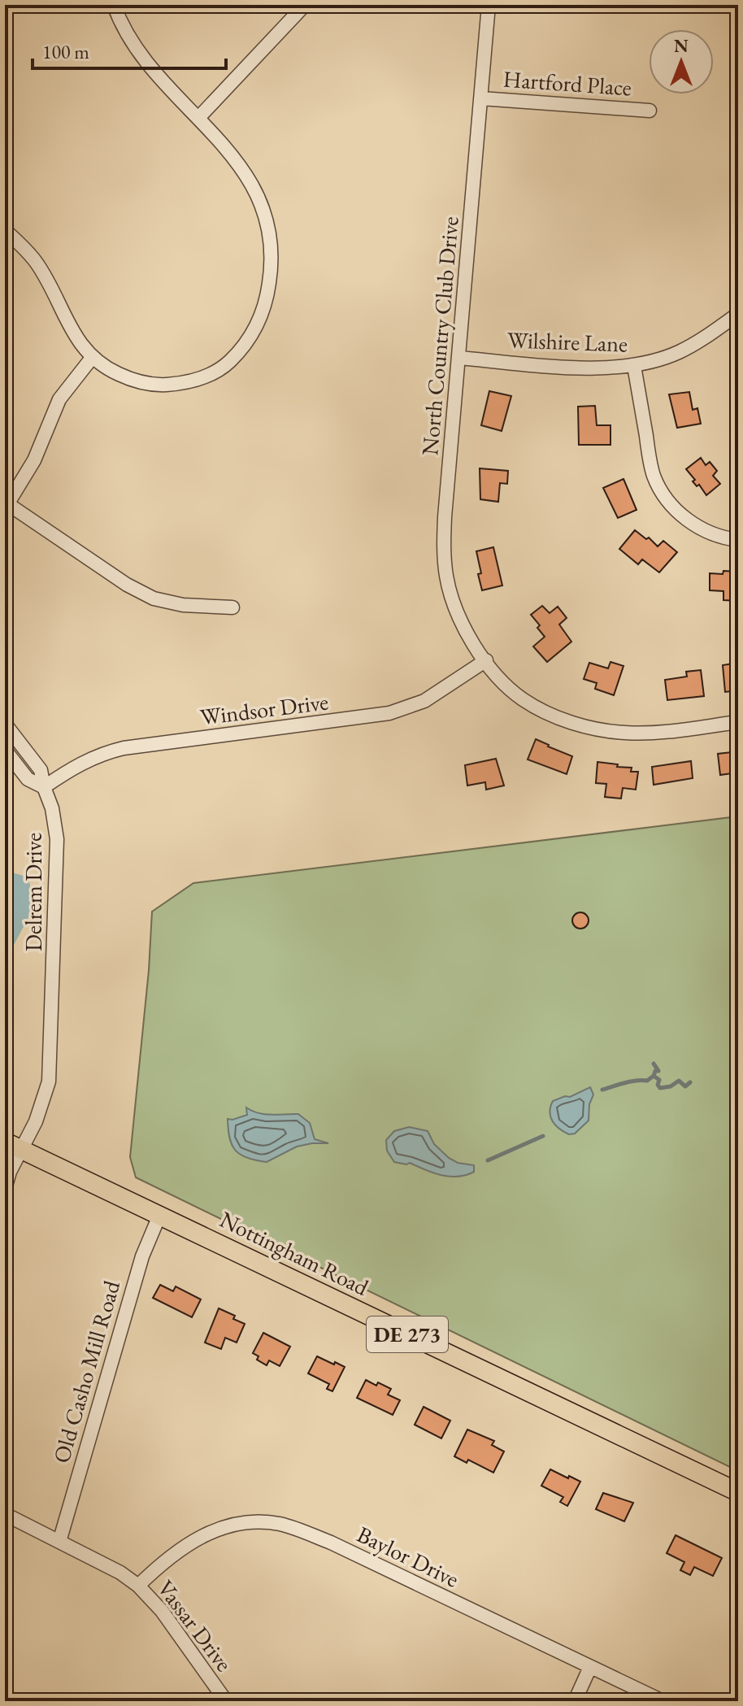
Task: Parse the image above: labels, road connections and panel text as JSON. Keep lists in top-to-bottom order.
{
  "streets": {
    "main road": ["Nottingham Road", "DE 273"],
    "street": [
      "Hartford Place",
      "North Country Club Drive",
      "Wilshire Lane",
      "Windsor Drive",
      "Delrem Drive",
      "Old Casho Mill Road",
      "Baylor Drive",
      "Vassar Drive"
    ]
  },
  "crossings": [
    ["Hartford Place", "North Country Club Drive"],
    ["North Country Club Drive", "Wilshire Lane"],
    ["North Country Club Drive", "Windsor Drive"],
    ["Windsor Drive", "Delrem Drive"],
    ["Delrem Drive", "Nottingham Road"],
    ["Nottingham Road", "Old Casho Mill Road"],
    ["Old Casho Mill Road", "Vassar Drive"],
    ["Baylor Drive", "Vassar Drive"]
  ],
  "scale_bar": "100 m",
  "north": "top"
}
